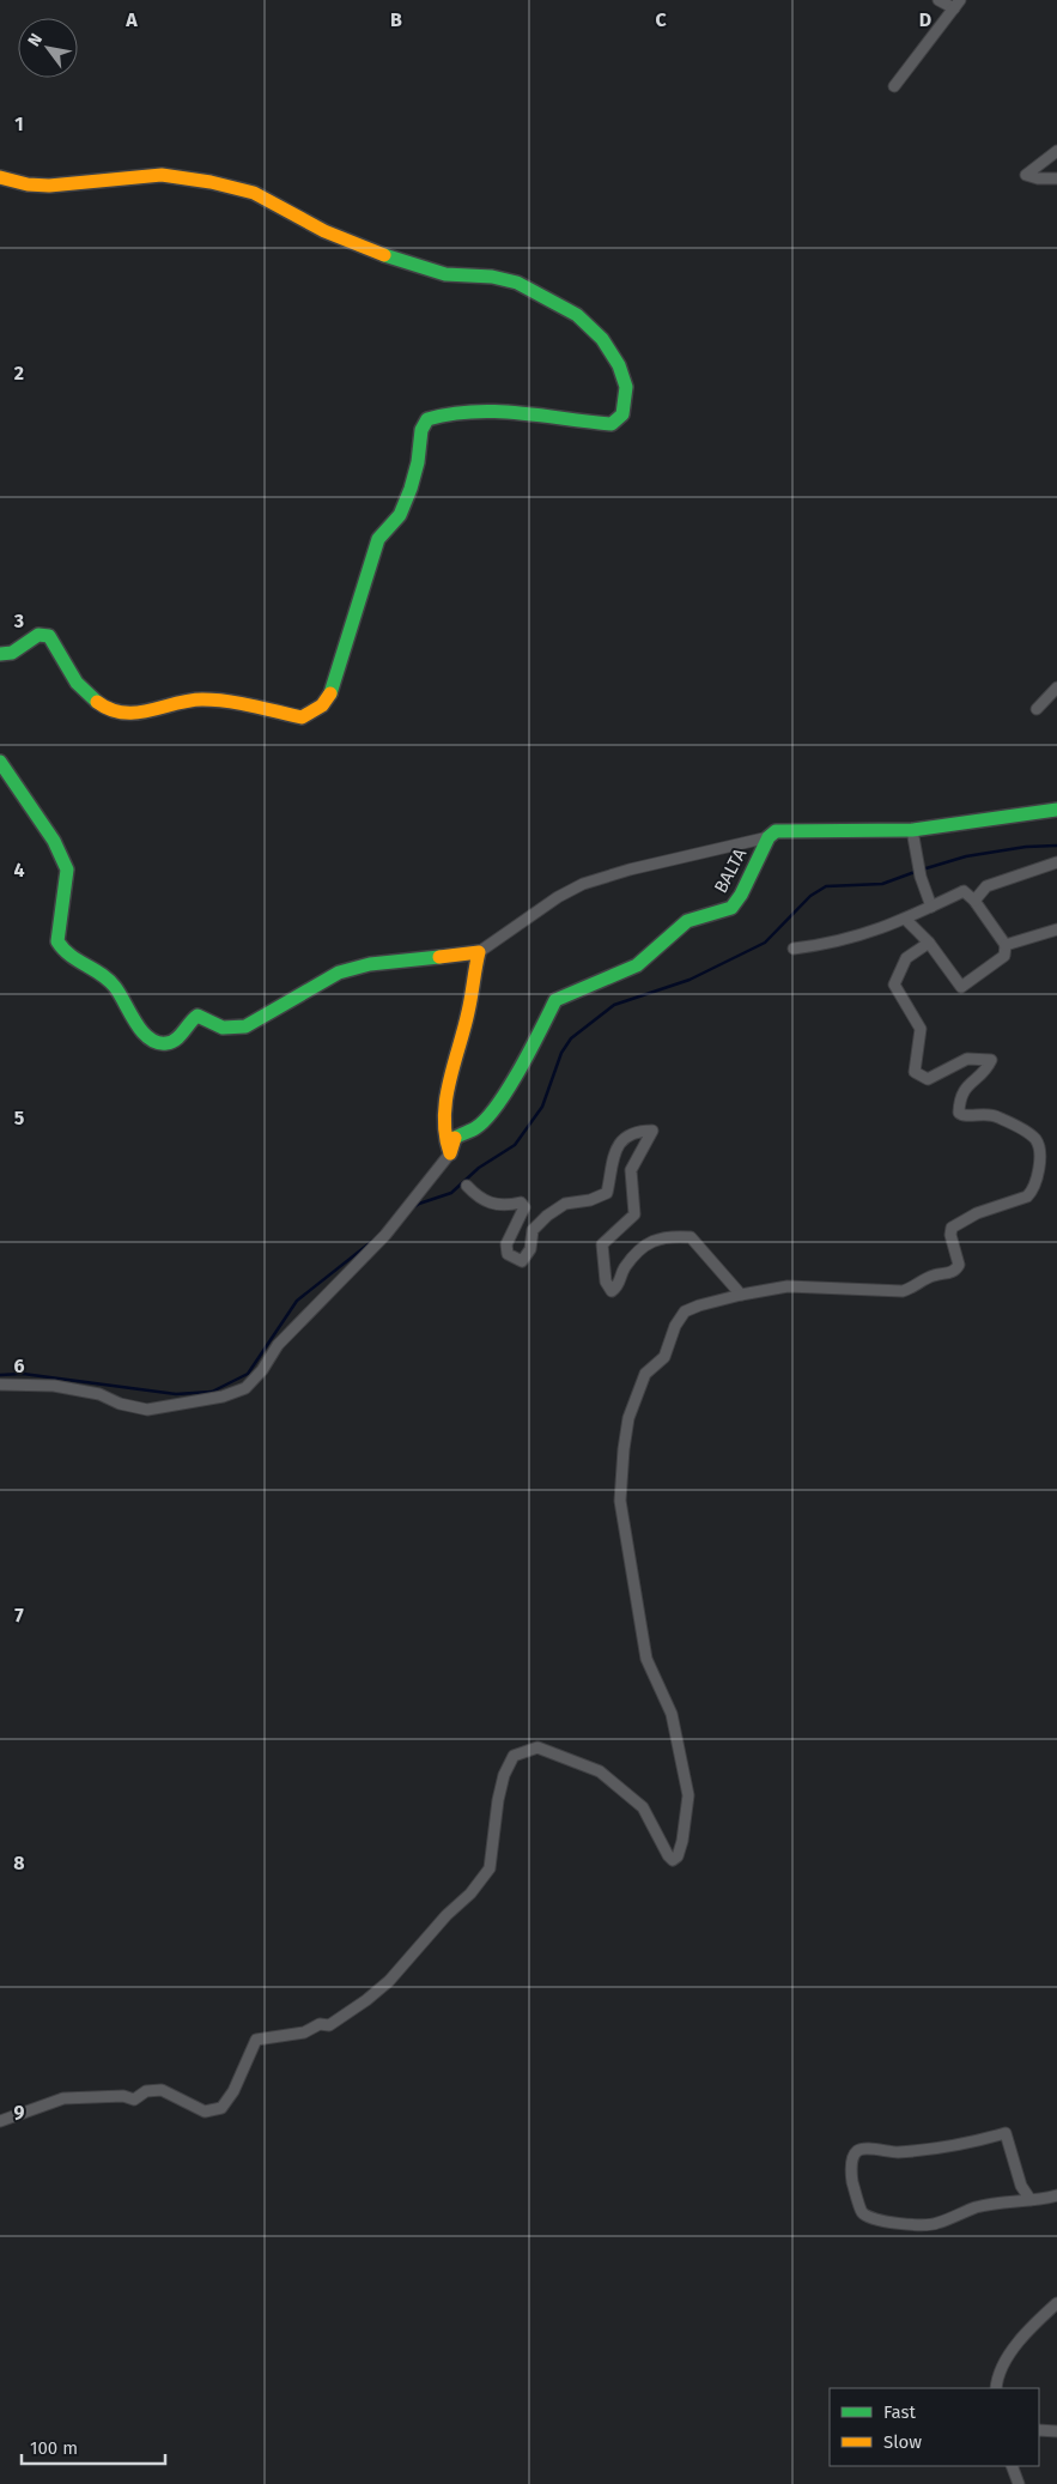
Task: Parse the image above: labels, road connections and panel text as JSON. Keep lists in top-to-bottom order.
{
  "streets": {
    "street": ["BALTA"]
  },
  "legend": ["Fast", "Slow"],
  "scale_bar": "100 m",
  "north": "top left",
  "grid": {
    "columns": [
      "A",
      "B",
      "C",
      "D"
    ],
    "rows": [
      "1",
      "2",
      "3",
      "4",
      "5",
      "6",
      "7",
      "8",
      "9"
    ]
  }
}
